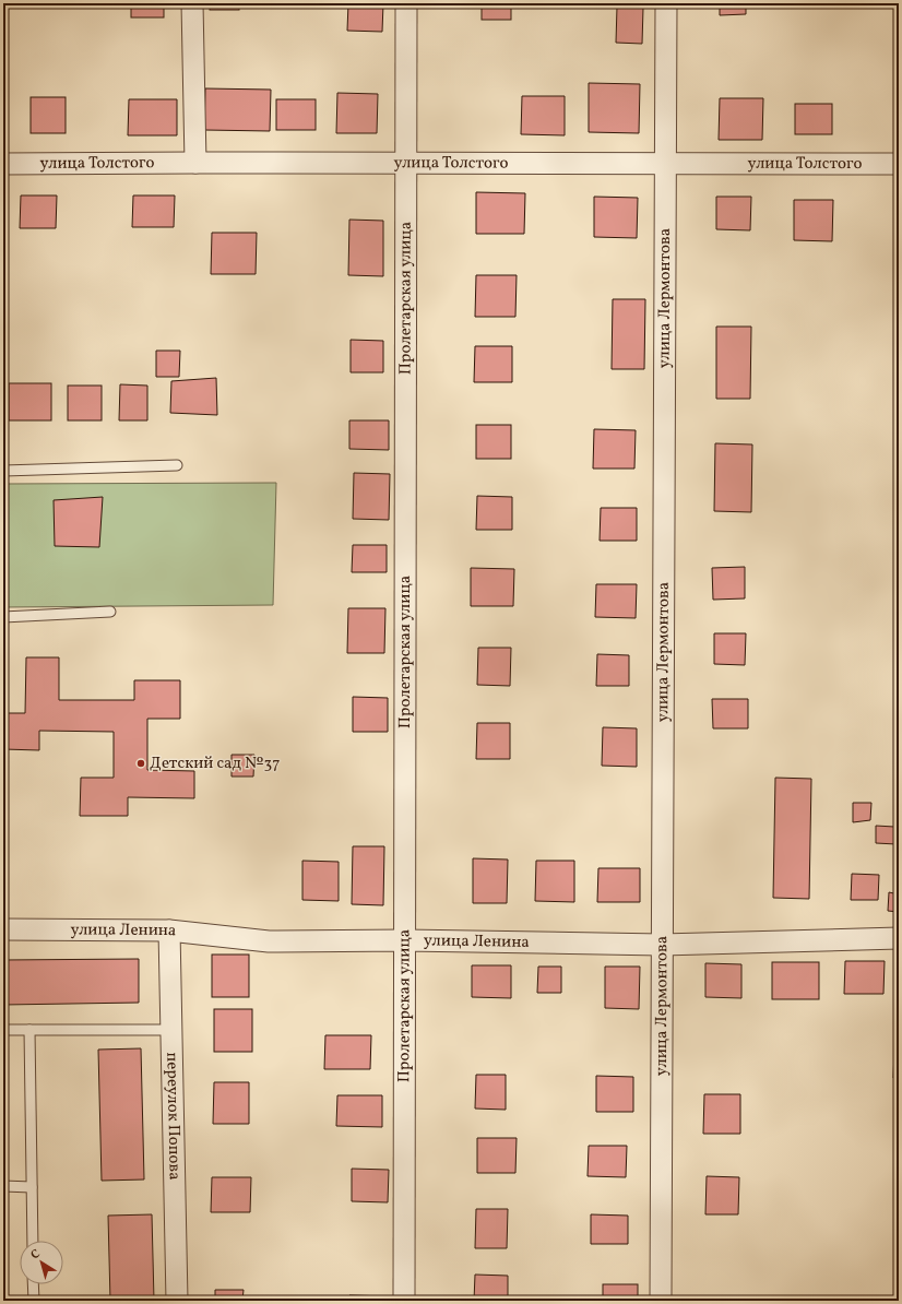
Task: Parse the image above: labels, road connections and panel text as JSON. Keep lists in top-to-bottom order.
{
  "streets": {
    "street": [
      "улица Толстого",
      "Пролетарская улица",
      "улица Лермонтова",
      "улица Ленина",
      "переулок Попова"
    ]
  },
  "crossings": [
    ["улица Толстого", "Пролетарская улица"],
    ["улица Толстого", "улица Лермонтова"],
    ["Пролетарская улица", "улица Ленина"],
    ["улица Лермонтова", "улица Ленина"],
    ["улица Ленина", "переулок Попова"]
  ],
  "places": ["Детский сад №37"],
  "north": "top left"
}
